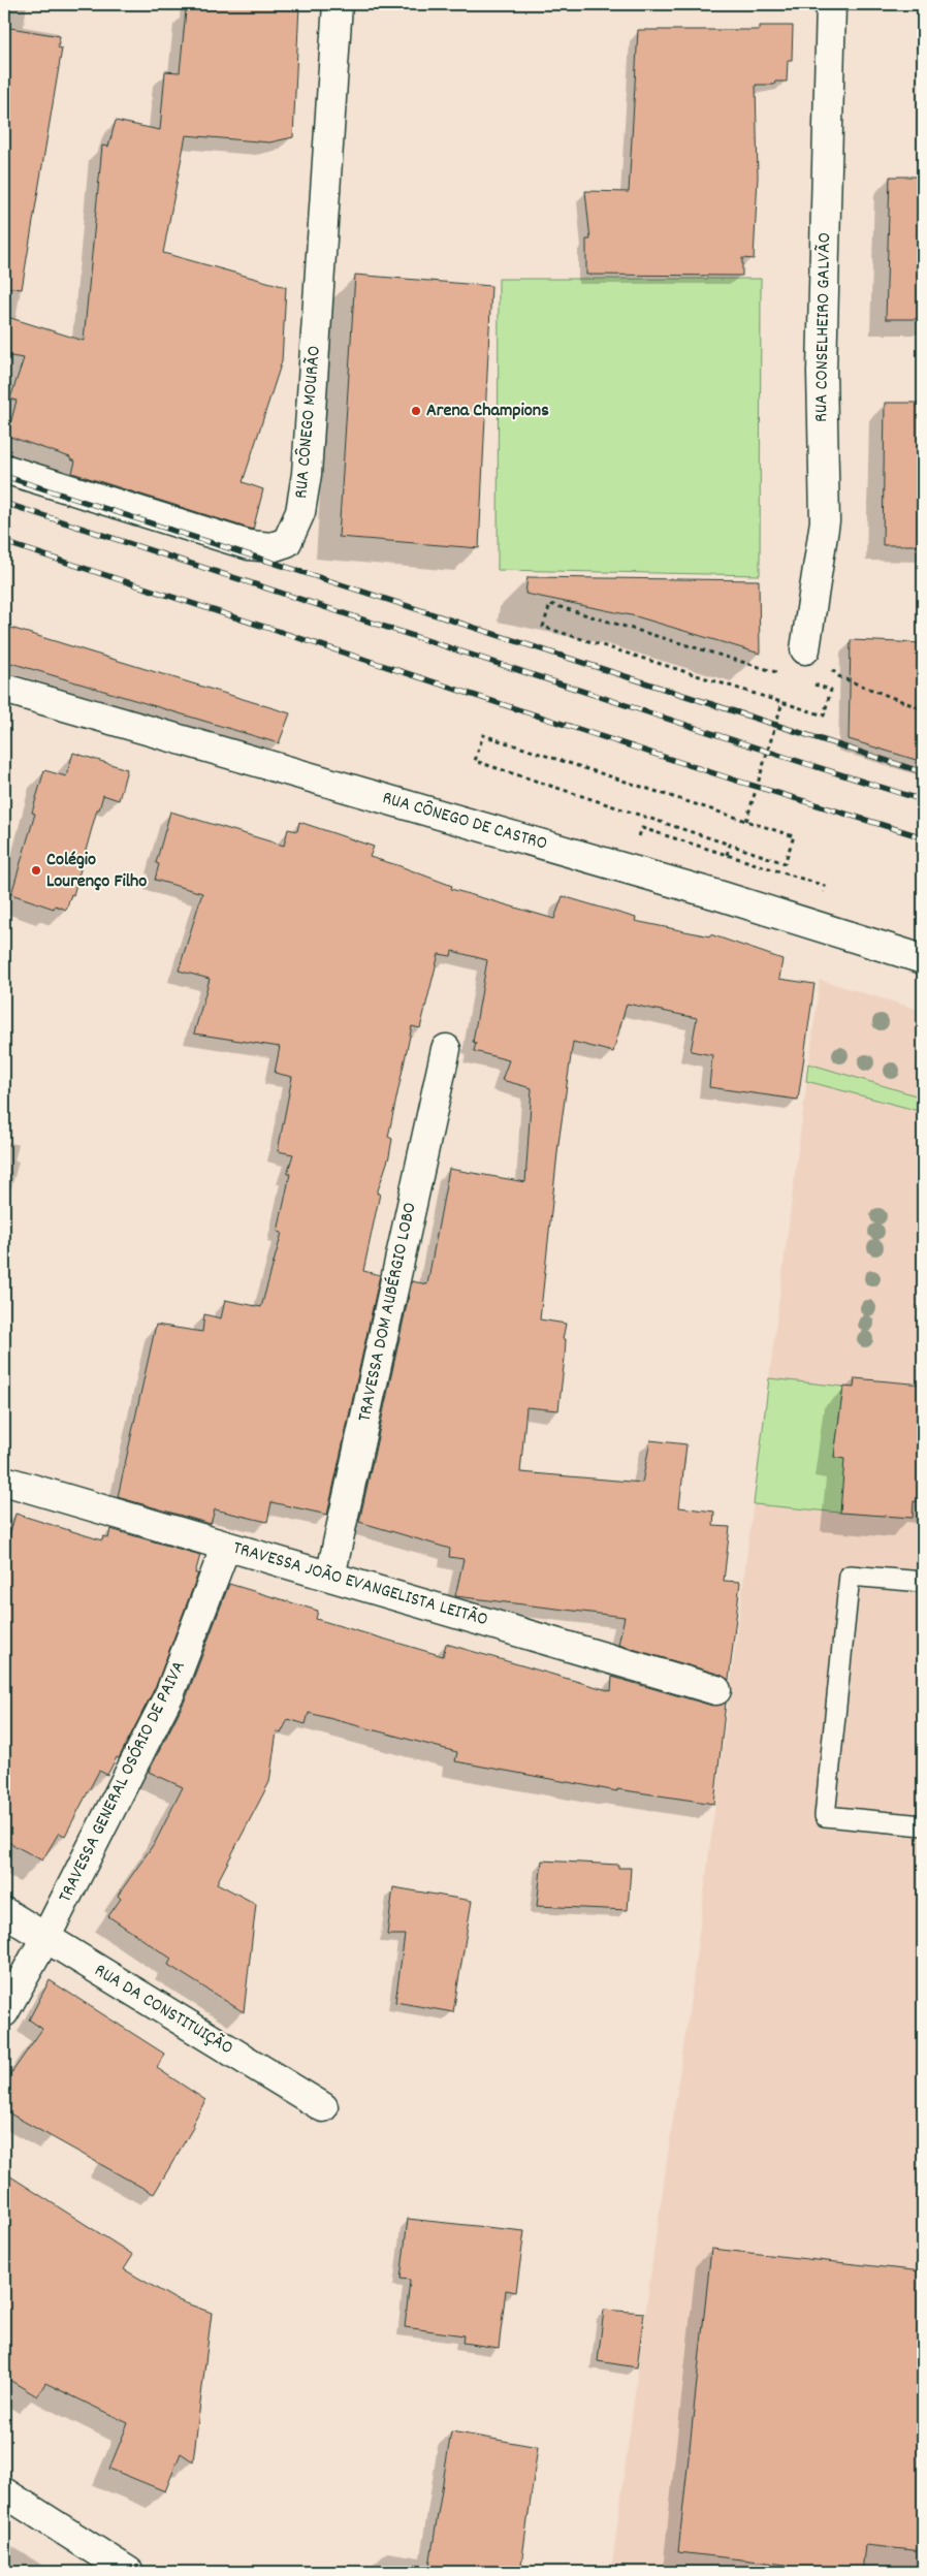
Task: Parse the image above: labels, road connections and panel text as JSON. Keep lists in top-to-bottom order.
{
  "streets": {
    "street": [
      "RUA CONSELHEIRO GALVÃO",
      "RUA CÔNEGO MOURÃO",
      "RUA CÔNEGO DE CASTRO",
      "TRAVESSA DOM AUBÉRGIO LOBO",
      "TRAVESSA JOÃO EVANGELISTA LEITÃO",
      "TRAVESSA GENERAL OSÓRIO DE PAIVA",
      "RUA DA CONSTITUIÇÃO"
    ]
  },
  "crossings": [
    ["TRAVESSA DOM AUBÉRGIO LOBO", "TRAVESSA JOÃO EVANGELISTA LEITÃO"],
    ["TRAVESSA JOÃO EVANGELISTA LEITÃO", "TRAVESSA GENERAL OSÓRIO DE PAIVA"],
    ["TRAVESSA GENERAL OSÓRIO DE PAIVA", "RUA DA CONSTITUIÇÃO"]
  ],
  "places": ["Arena Champions", "Colégio Lourenço Filho"]
}
